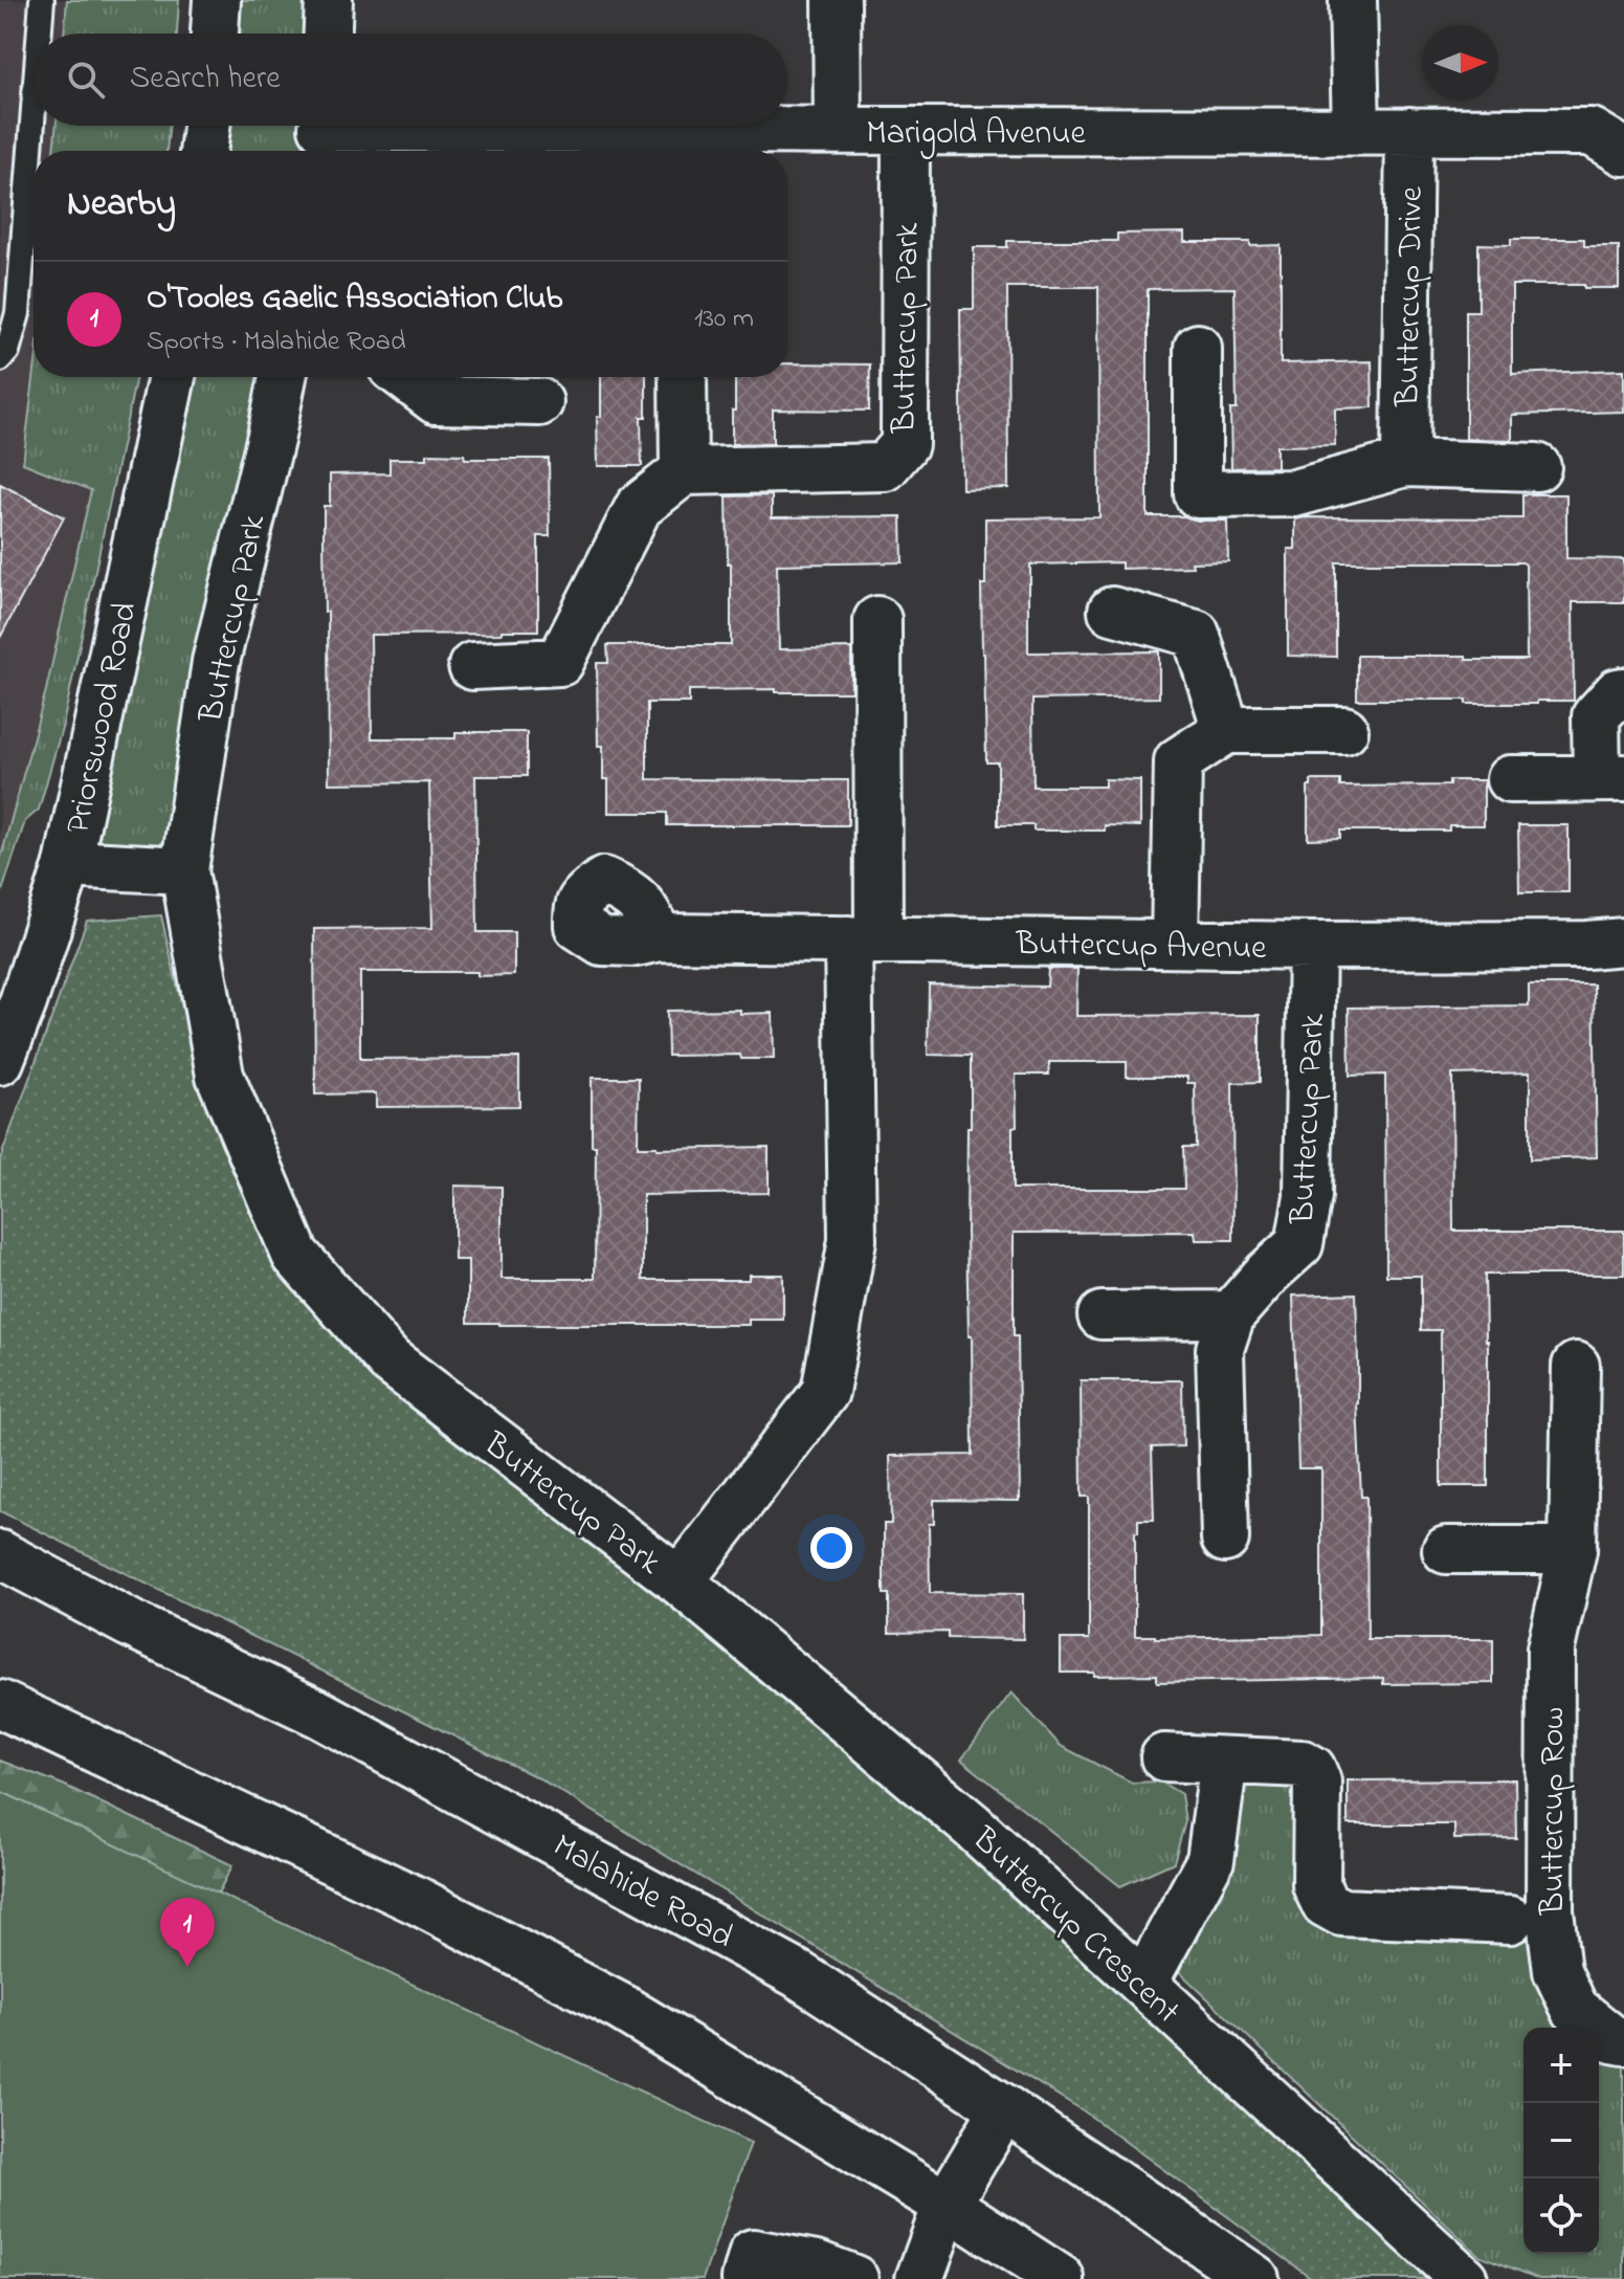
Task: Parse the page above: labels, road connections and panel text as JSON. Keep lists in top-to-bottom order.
{
  "streets": {
    "street": [
      "Marigold Avenue",
      "Buttercup Drive",
      "Buttercup Park",
      "Priorswood Road",
      "Buttercup Avenue",
      "Buttercup Row",
      "Malahide Road",
      "Buttercup Crescent"
    ]
  },
  "crossings": [
    ["Marigold Avenue", "Buttercup Drive"],
    ["Marigold Avenue", "Buttercup Park"],
    ["Buttercup Park", "Buttercup Avenue"],
    ["Buttercup Park", "Buttercup Crescent"]
  ],
  "north": "right",
  "page": {
    "search": "Search here",
    "heading": "Nearby",
    "list": [
      {
        "mark": "1",
        "name": "O'Tooles Gaelic Association Club",
        "note": "Sports · Malahide Road",
        "value": "130 m"
      }
    ],
    "pins": "1",
    "map_buttons": ["+", "−"]
  }
}
